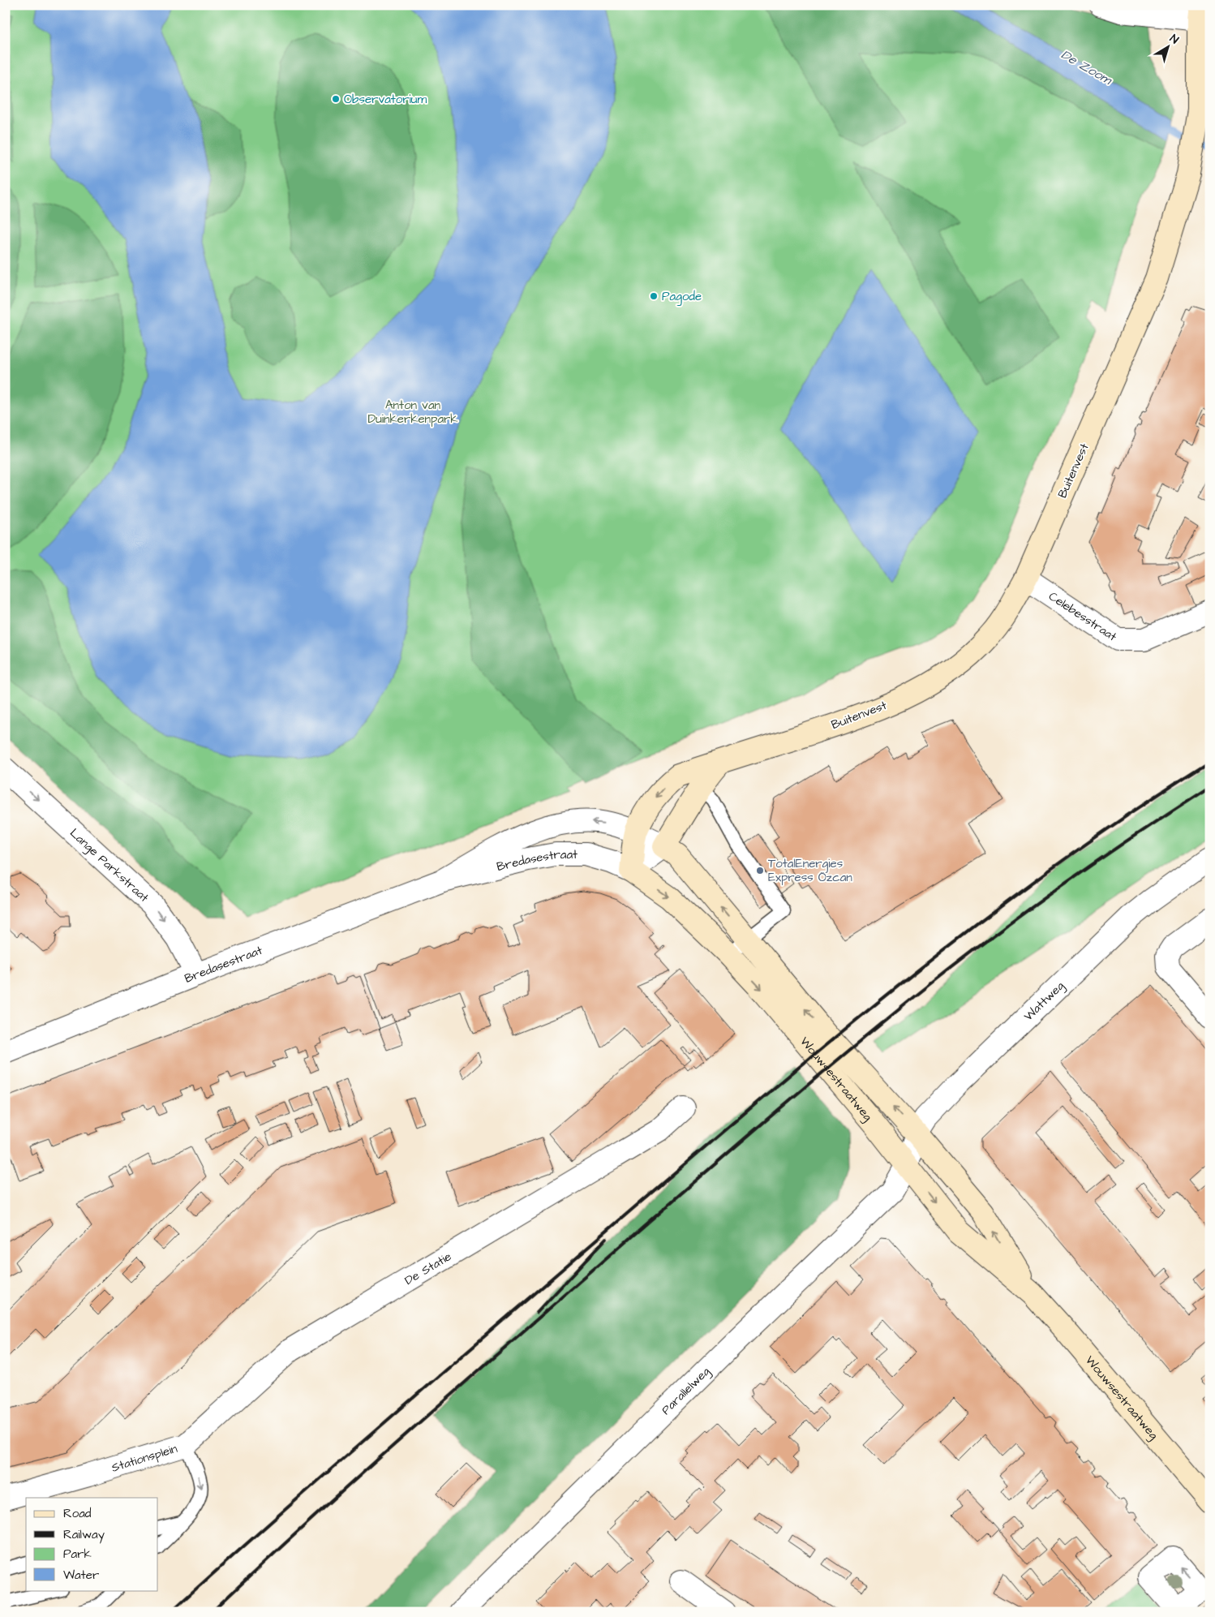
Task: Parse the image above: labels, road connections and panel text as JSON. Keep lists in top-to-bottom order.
{
  "streets": {
    "main road": ["Buitenvest", "Wouwsestraatweg"],
    "street": [
      "Celebesstraat",
      "Bredasestraat",
      "Lange Parkstraat",
      "Wattweg",
      "De Statie",
      "Parallelweg",
      "Stationsplein"
    ]
  },
  "crossings": [
    ["Buitenvest", "Celebesstraat"],
    ["Buitenvest", "Bredasestraat"],
    ["Buitenvest", "Wouwsestraatweg"],
    ["Bredasestraat", "Lange Parkstraat"],
    ["Bredasestraat", "Wouwsestraatweg"],
    ["Wattweg", "Wouwsestraatweg"],
    ["Wattweg", "Parallelweg"],
    ["Wouwsestraatweg", "Parallelweg"],
    ["De Statie", "Stationsplein"]
  ],
  "one_way": ["Lange Parkstraat"],
  "water": ["De Zoom"],
  "parks": ["Anton van Duinkerkenpark"],
  "places": ["Observatorium", "Pagode", "TotalEnergies Express Özcan"],
  "legend": [
    "Road",
    "Railway",
    "Park",
    "Water"
  ],
  "north": "top right"
}
